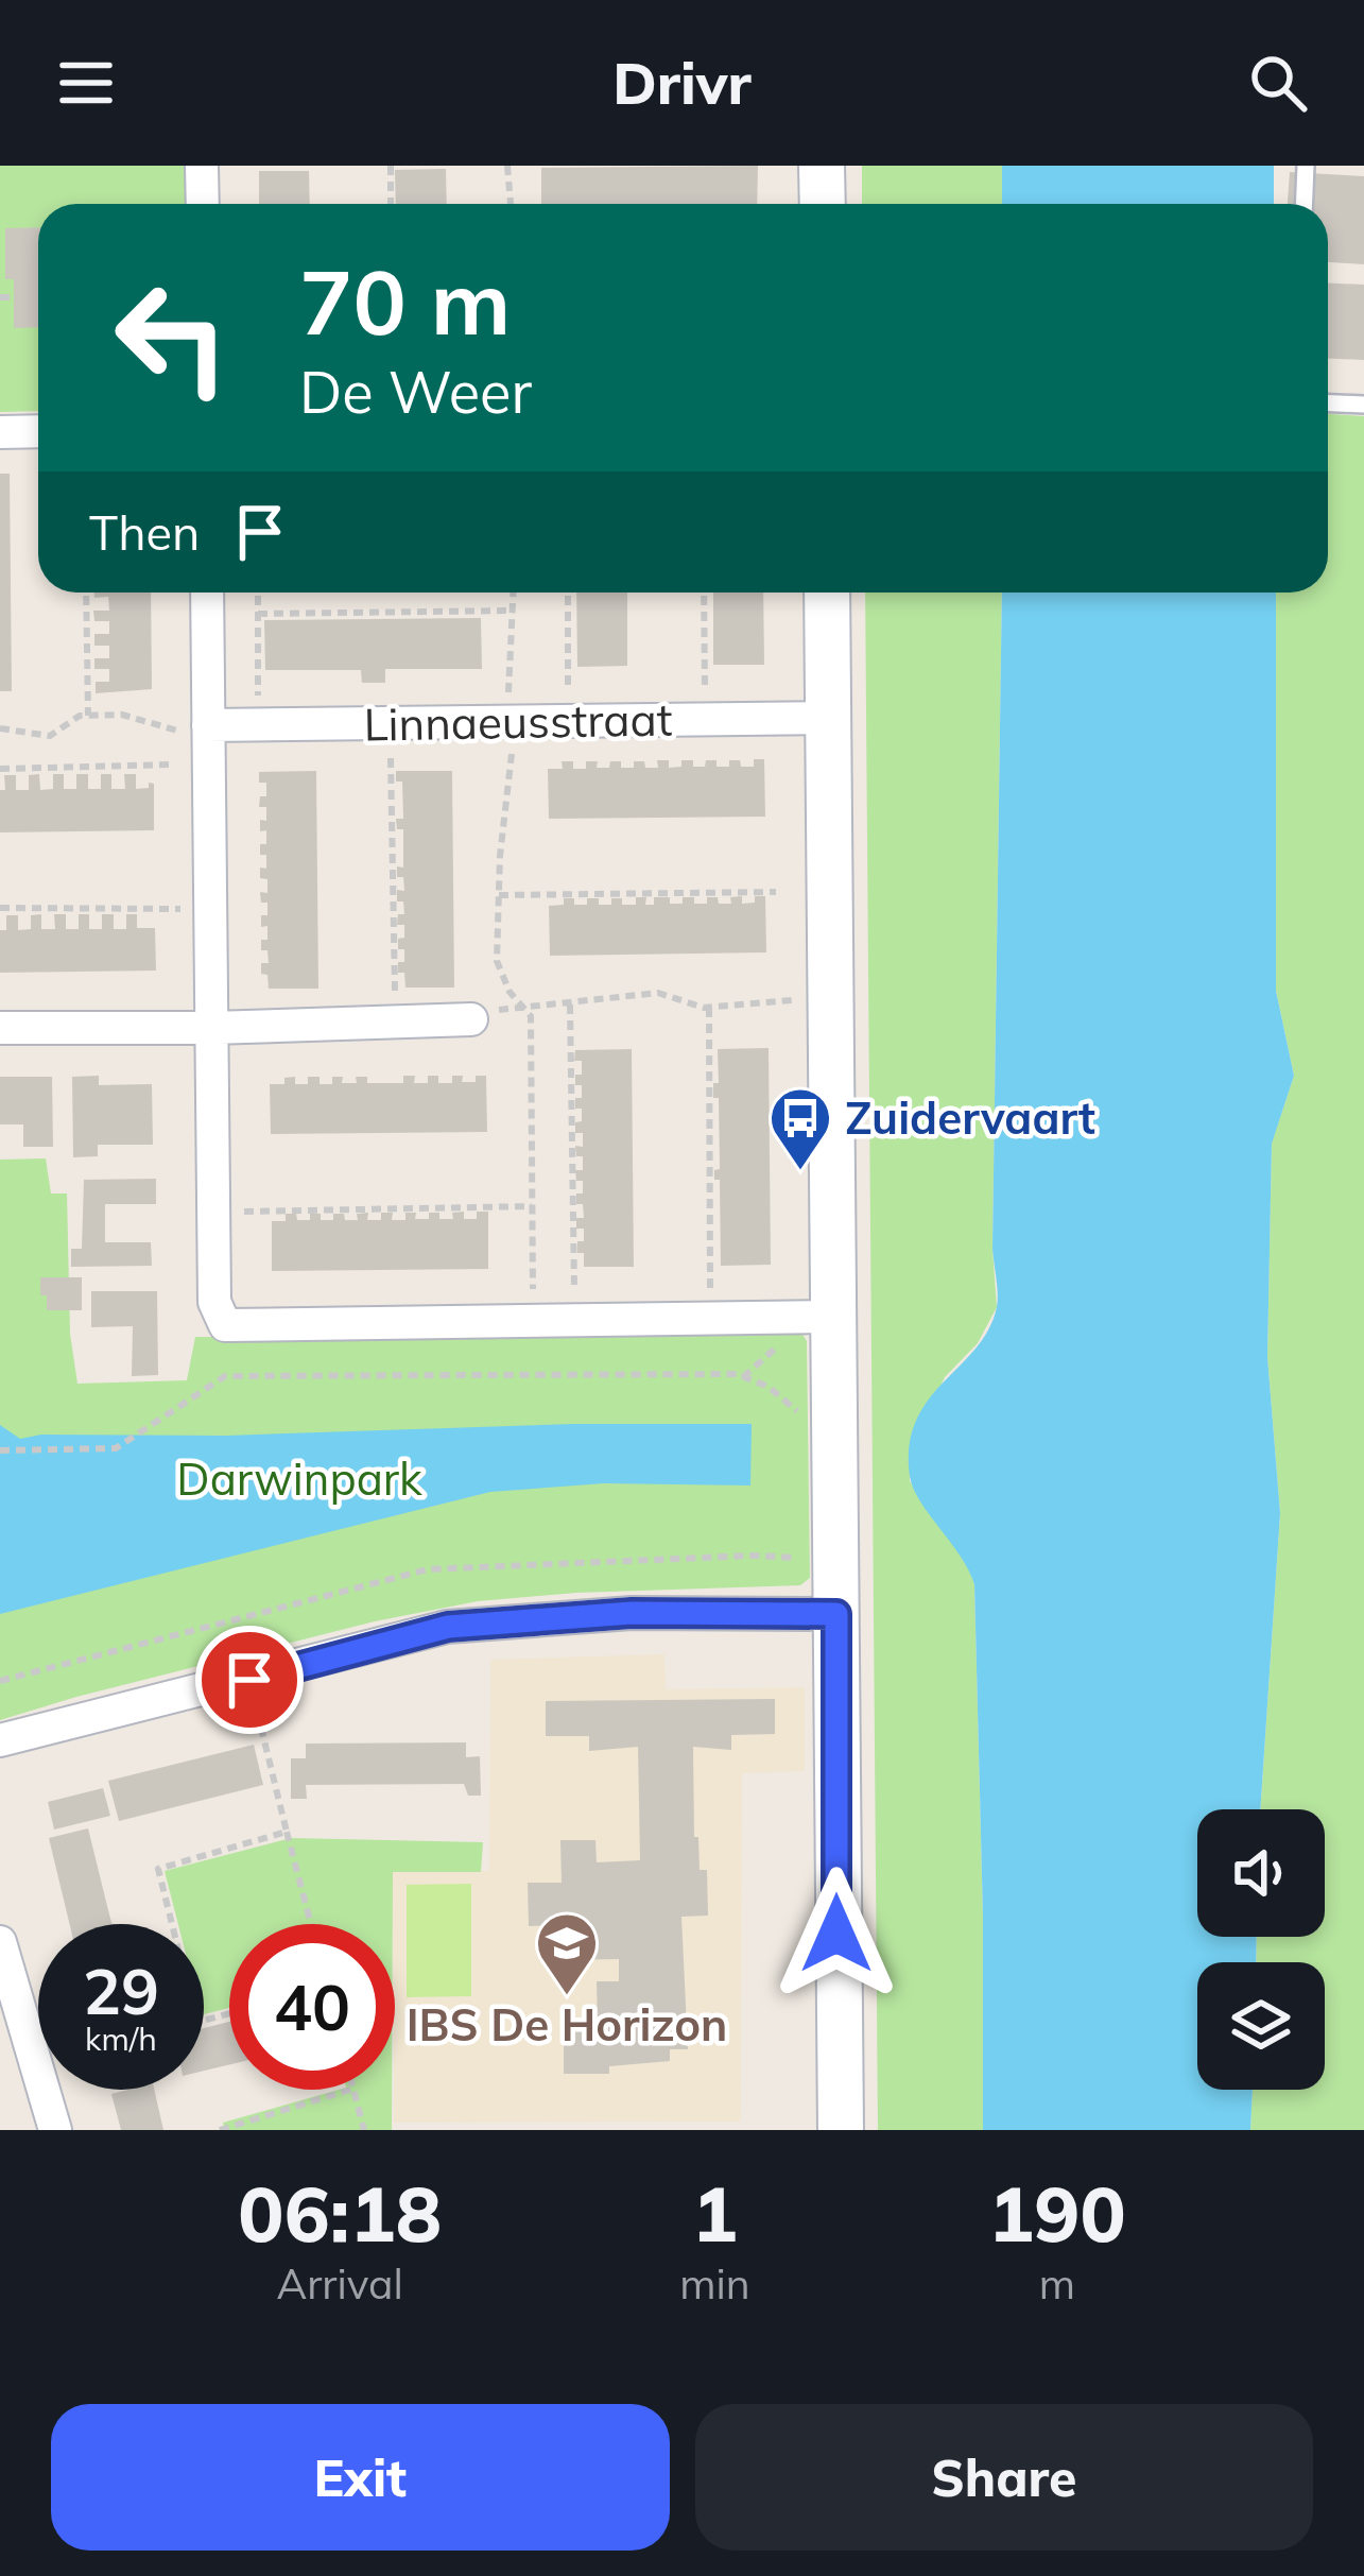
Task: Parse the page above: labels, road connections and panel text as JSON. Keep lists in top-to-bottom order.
{
  "streets": {
    "street": ["Linnaeusstraat"]
  },
  "parks": ["Darwinpark"],
  "places": {
    "bus stop": ["Zuidervaart"],
    "school or university": ["IBS De Horizon"]
  },
  "page": {
    "header": "Drivr",
    "turn": ["70 m", "De Weer"],
    "then": "Then",
    "speed": "29 km/h",
    "limit": "40",
    "eta": [
      "06:18",
      "Arrival",
      "1",
      "min",
      "190",
      "m"
    ],
    "buttons": ["Exit", "Share"]
  }
}
